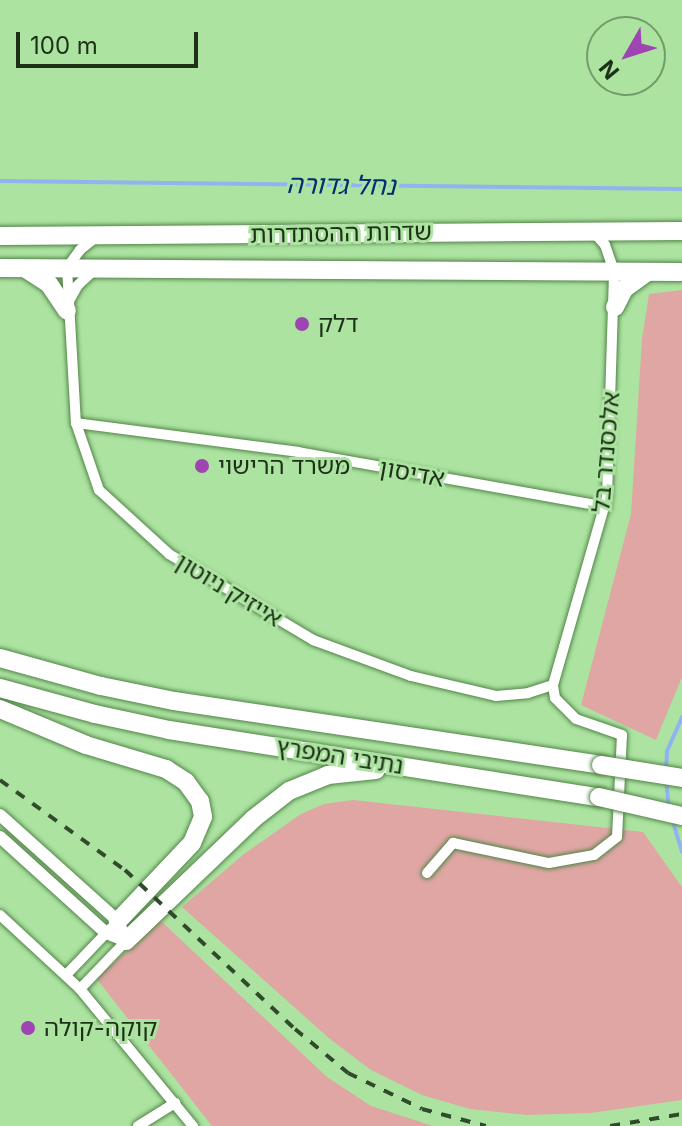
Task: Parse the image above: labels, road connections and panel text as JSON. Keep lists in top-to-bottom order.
{
  "streets": {
    "highway": ["שדרות ההסתדרות", "נתיבי המפרץ"],
    "street": ["אלכסנדר בל", "אדיסון", "אייזיק ניוטון"]
  },
  "crossings": [
    ["שדרות ההסתדרות", "אלכסנדר בל"],
    ["שדרות ההסתדרות", "אייזיק ניוטון"],
    ["אלכסנדר בל", "אדיסון"],
    ["אלכסנדר בל", "אייזיק ניוטון"],
    ["אדיסון", "אייזיק ניוטון"]
  ],
  "water": ["נחל גדורה"],
  "places": ["דלק", "משרד הרישוי", "קוקה-קולה"],
  "scale_bar": "100 m",
  "north": "bottom left"
}
